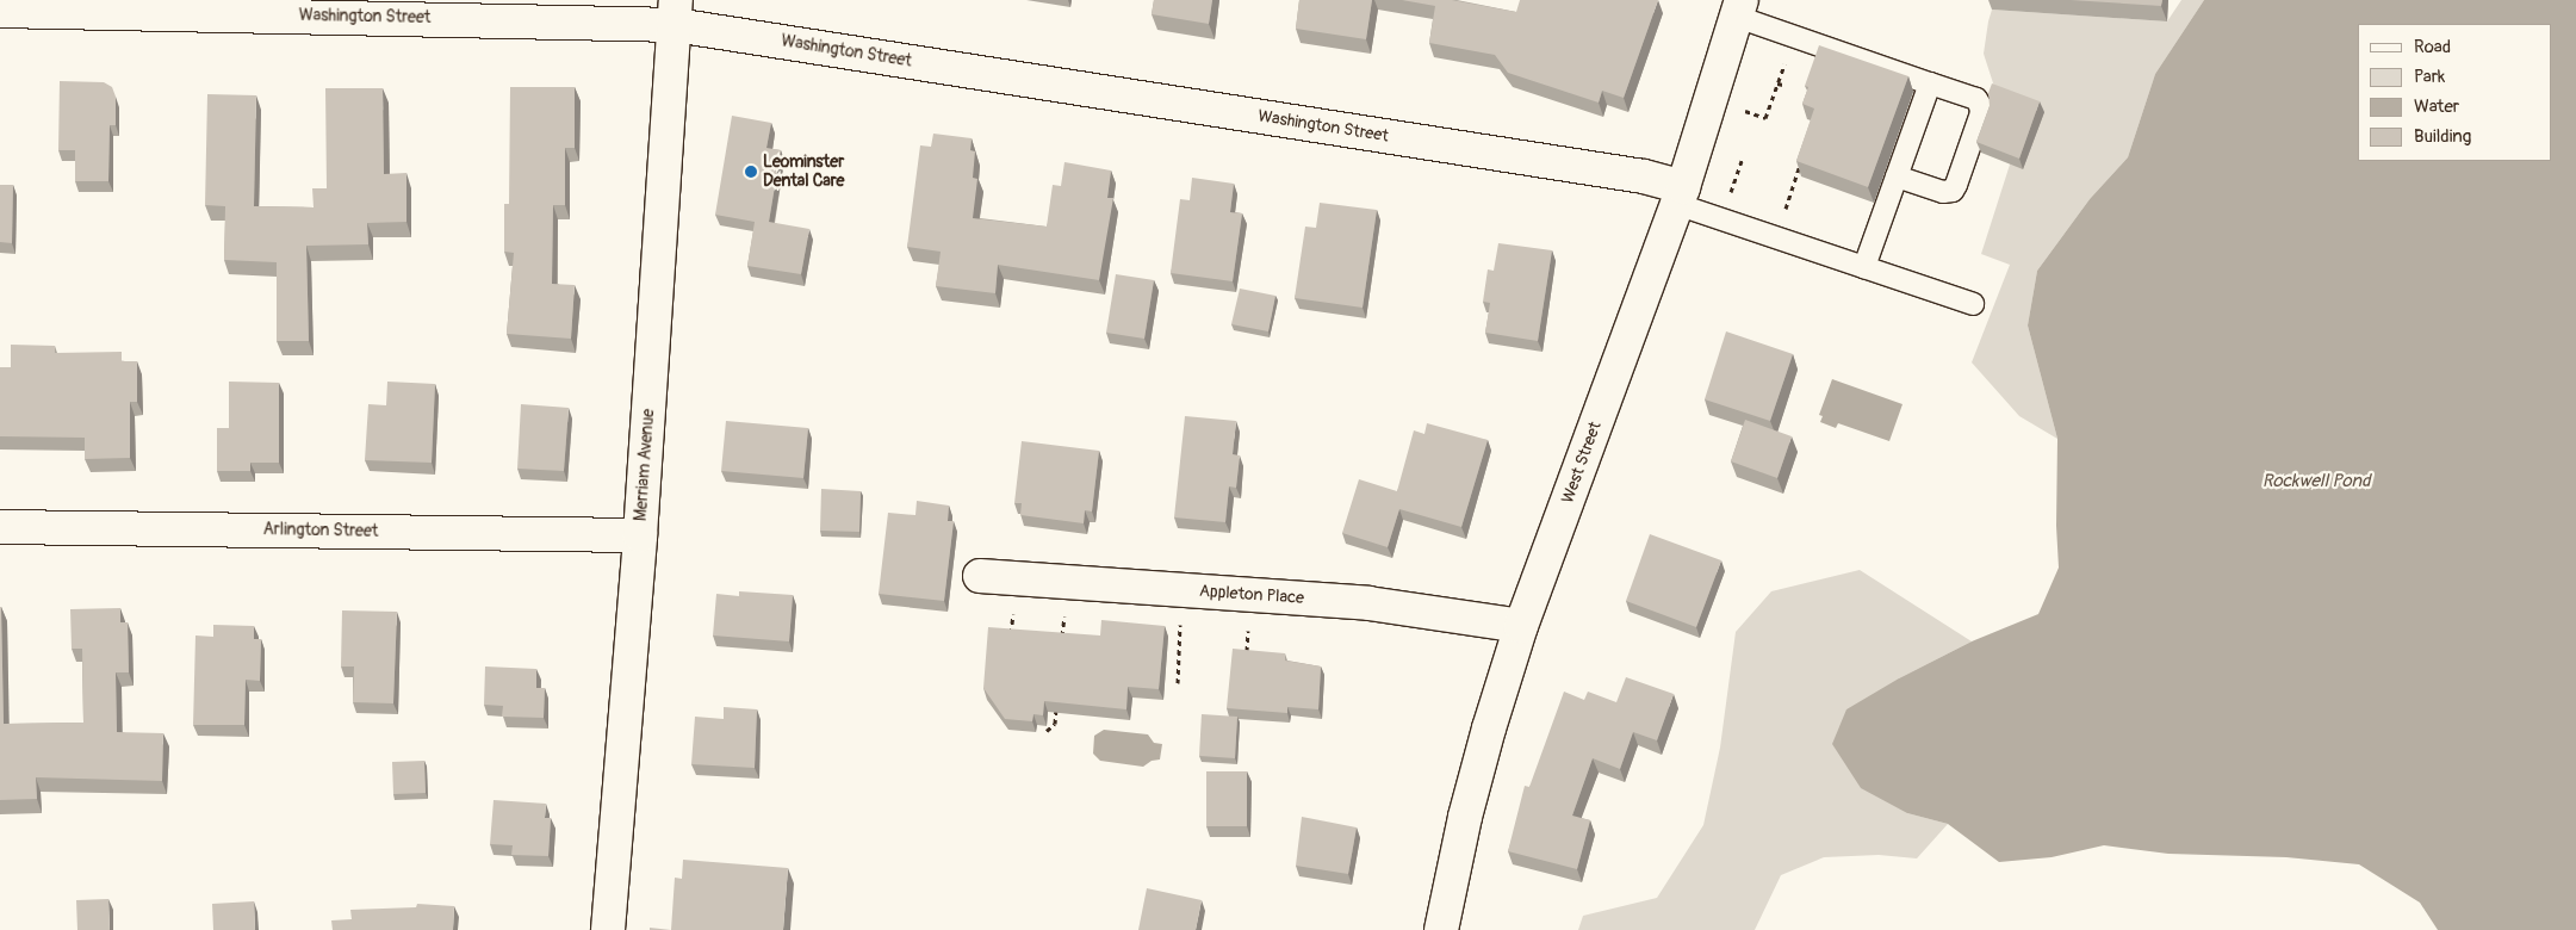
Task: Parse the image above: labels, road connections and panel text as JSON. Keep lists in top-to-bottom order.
{
  "streets": {
    "street": [
      "Washington Street",
      "West Street",
      "Merriam Avenue",
      "Arlington Street",
      "Appleton Place"
    ]
  },
  "crossings": [
    ["Washington Street", "West Street"],
    ["Washington Street", "Merriam Avenue"],
    ["West Street", "Appleton Place"],
    ["Merriam Avenue", "Arlington Street"]
  ],
  "water": ["Rockwell Pond"],
  "places": ["Leominster Dental Care"],
  "legend": [
    "Road",
    "Park",
    "Water",
    "Building"
  ]
}
